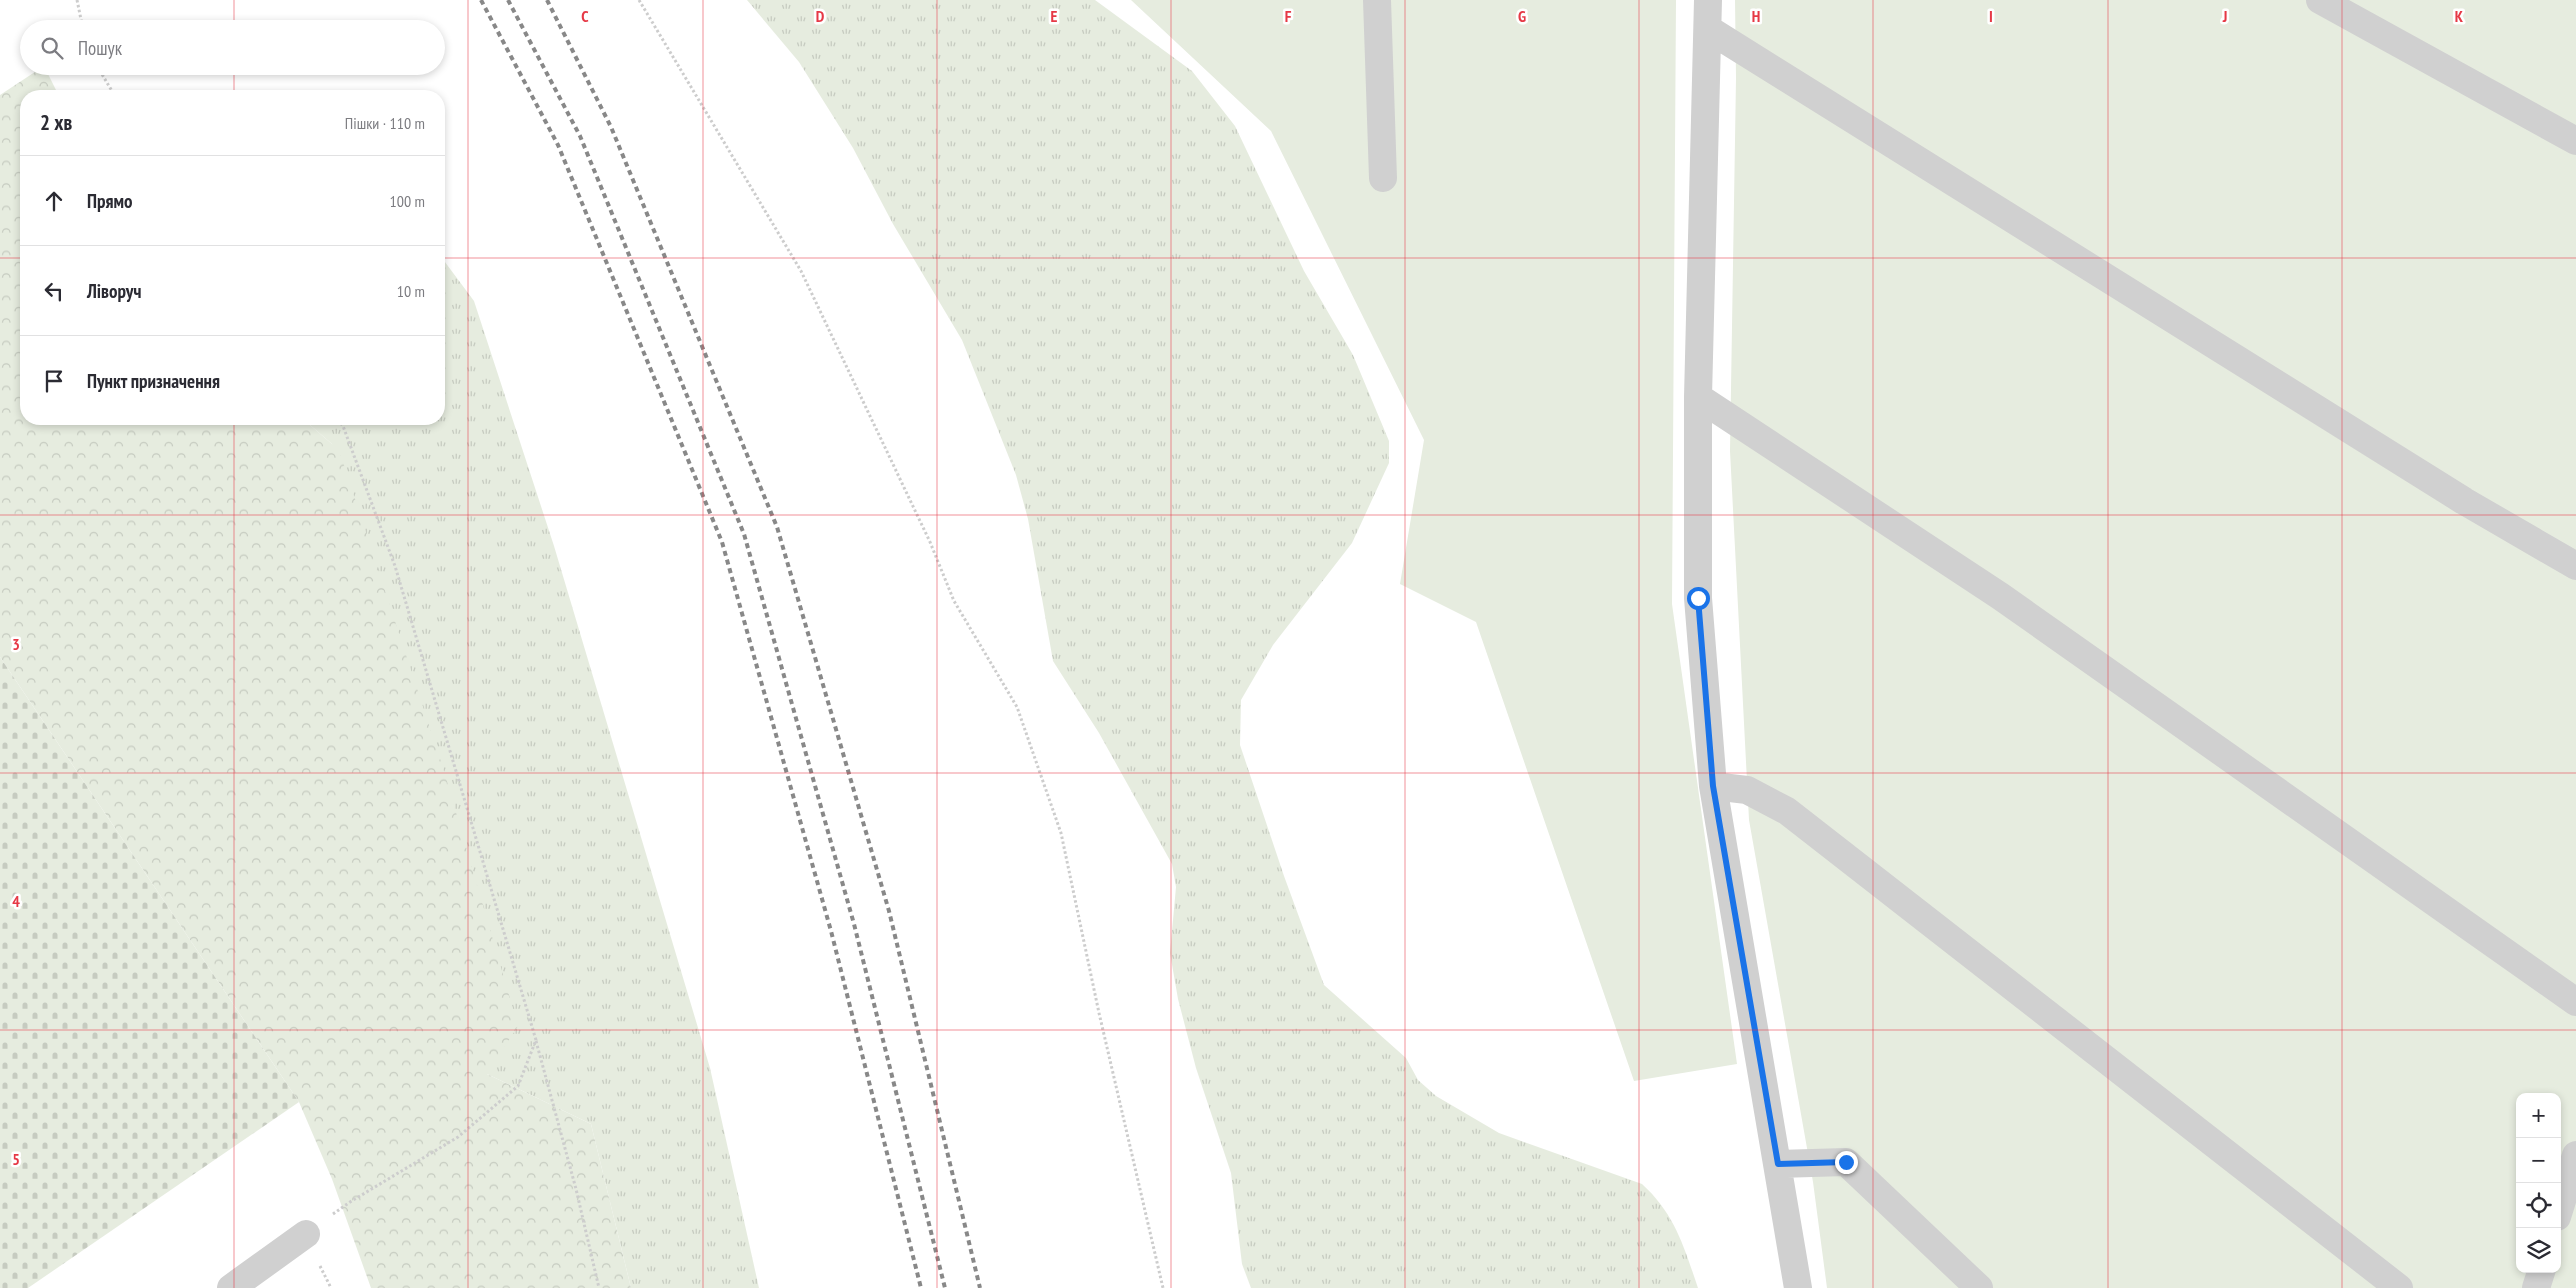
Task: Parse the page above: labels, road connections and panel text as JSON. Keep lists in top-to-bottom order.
{
  "page": {
    "search": "Пошук",
    "heading": ["2 хв", "Пішки · 110 m"],
    "list": [
      ["Прямо", "100 m"],
      ["Ліворуч", "10 m"],
      "Пункт призначення"
    ],
    "map_buttons": ["+", "−"]
  },
  "grid": {
    "columns": [
      "C",
      "D",
      "E",
      "F",
      "G",
      "H",
      "I",
      "J",
      "K"
    ],
    "rows": ["3", "4", "5"]
  }
}
